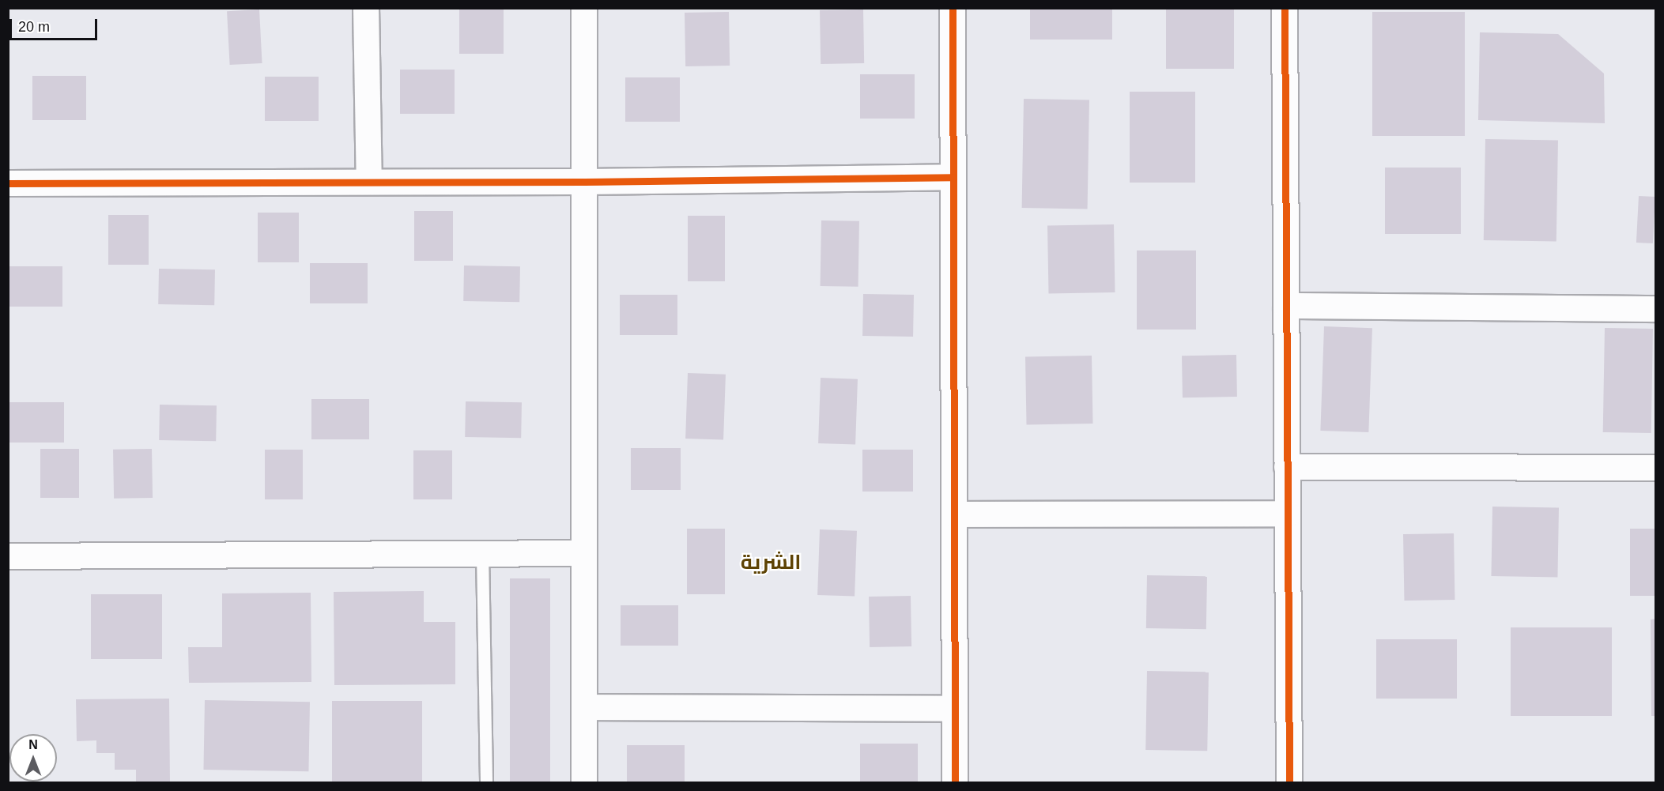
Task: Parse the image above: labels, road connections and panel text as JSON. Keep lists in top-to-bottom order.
{
  "districts": ["الشرية"],
  "scale_bar": "20 m",
  "north": "top"
}
